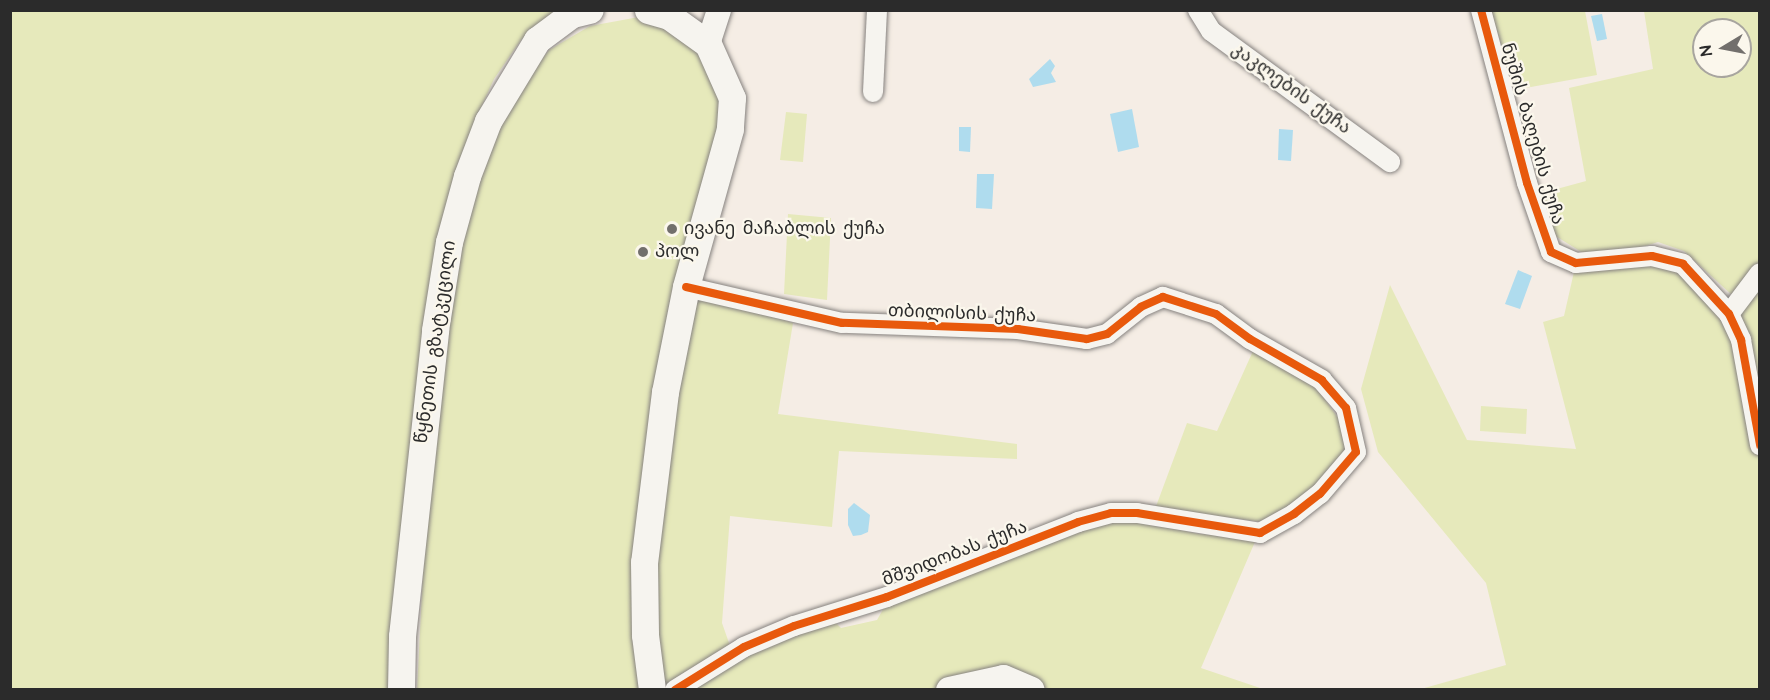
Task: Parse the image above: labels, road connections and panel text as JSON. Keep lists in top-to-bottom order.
{
  "streets": {
    "main road": ["წყნეთის გზატკეცილი"],
    "street": [
      "კაკლების ქუჩა",
      "ნუშის ბაღების ქუჩა",
      "თბილისის ქუჩა",
      "მშვიდობას ქუჩა"
    ]
  },
  "crossings": [
    ["თბილისის ქუჩა", "მშვიდობას ქუჩა"]
  ],
  "places": ["ივანე მაჩაბლის ქუჩა", "პოლ"],
  "north": "left"
}
